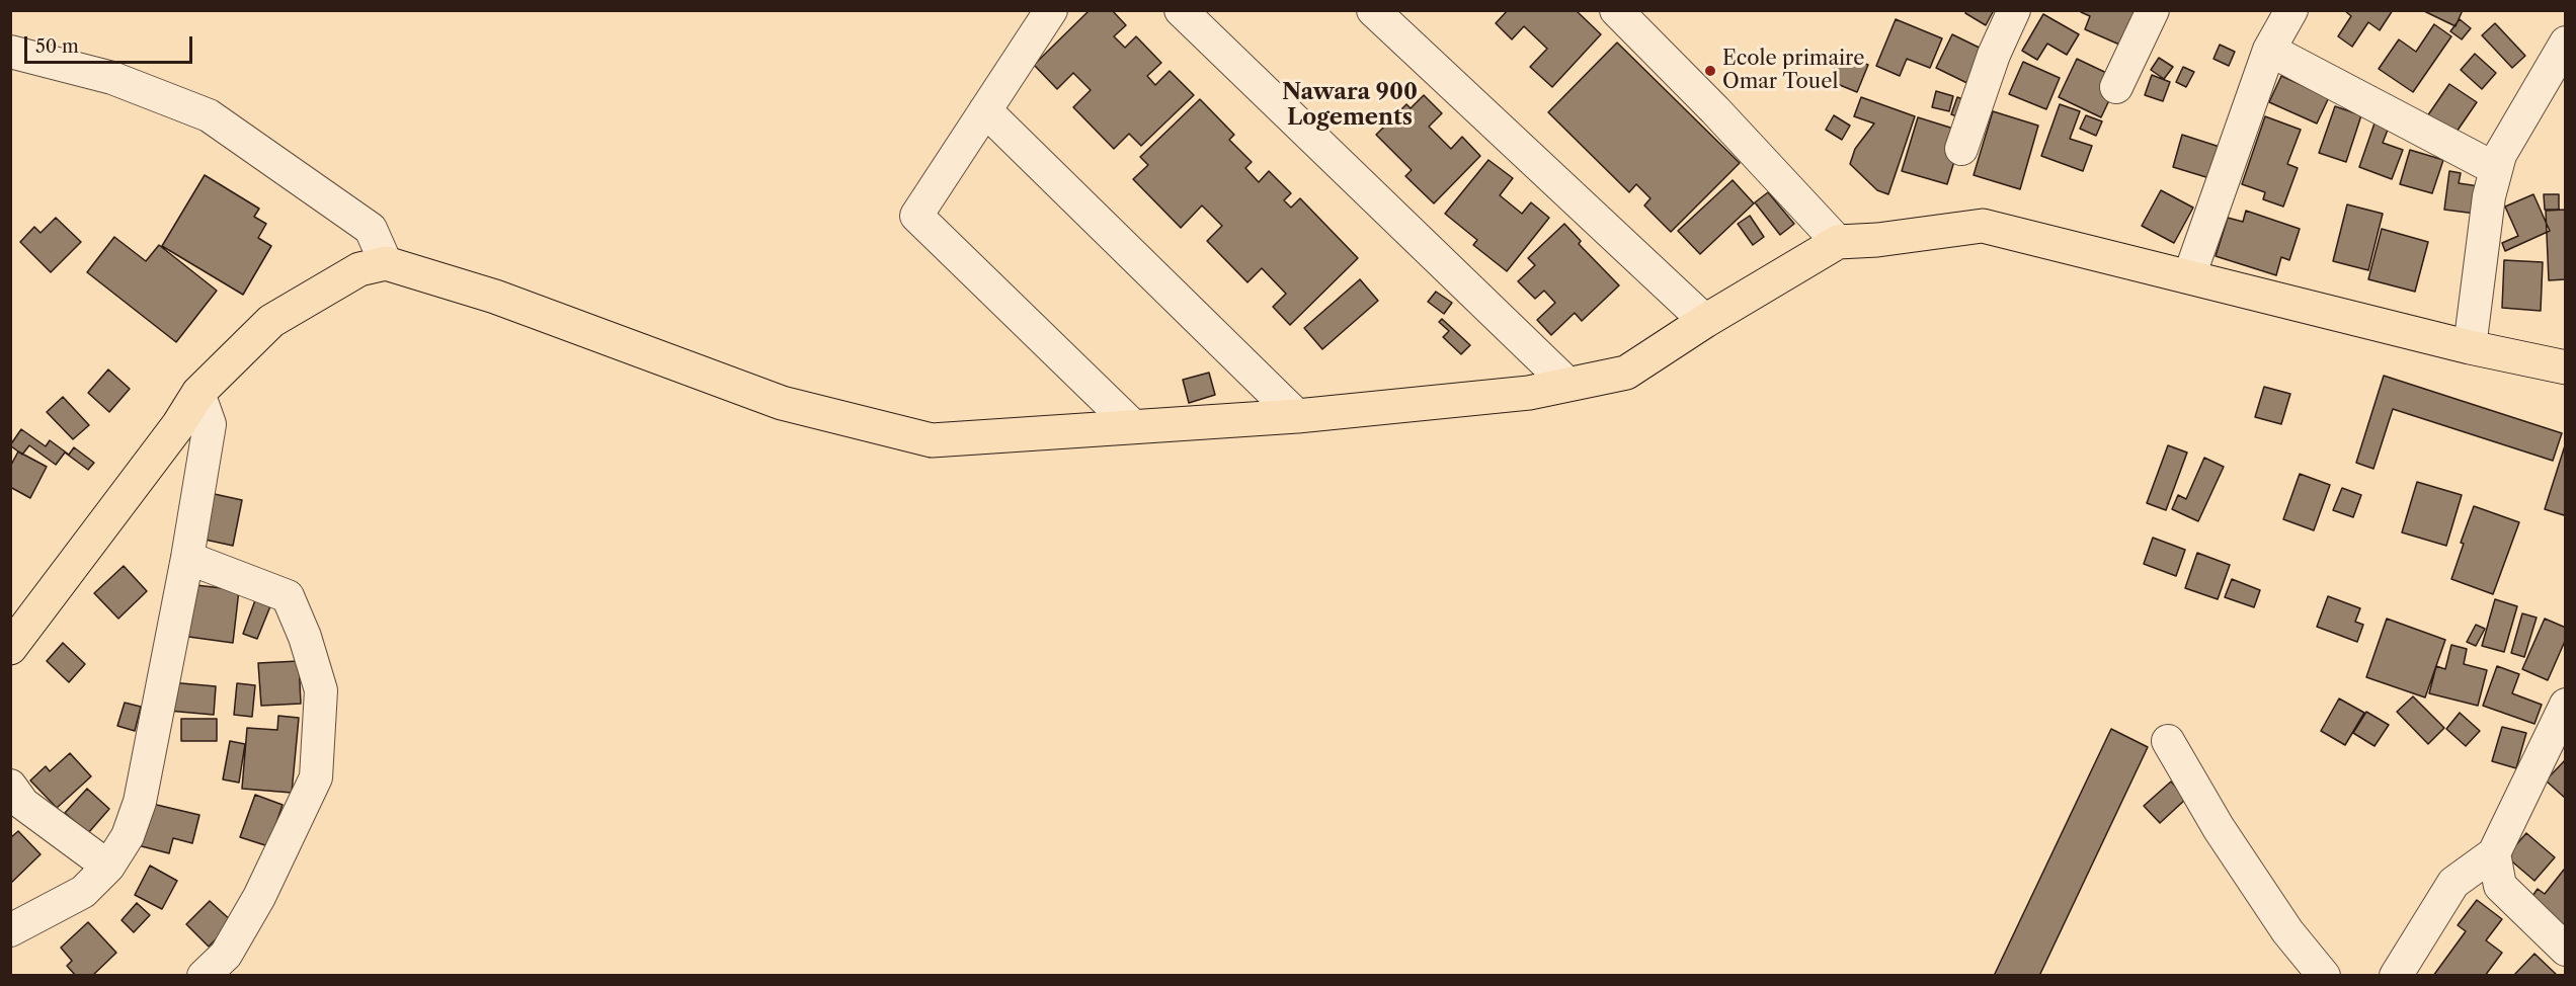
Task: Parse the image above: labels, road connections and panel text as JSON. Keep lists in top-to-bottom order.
{
  "districts": ["Nawara 900 Logements"],
  "places": ["Ecole primaire Omar Touel"],
  "scale_bar": "50 m"
}
